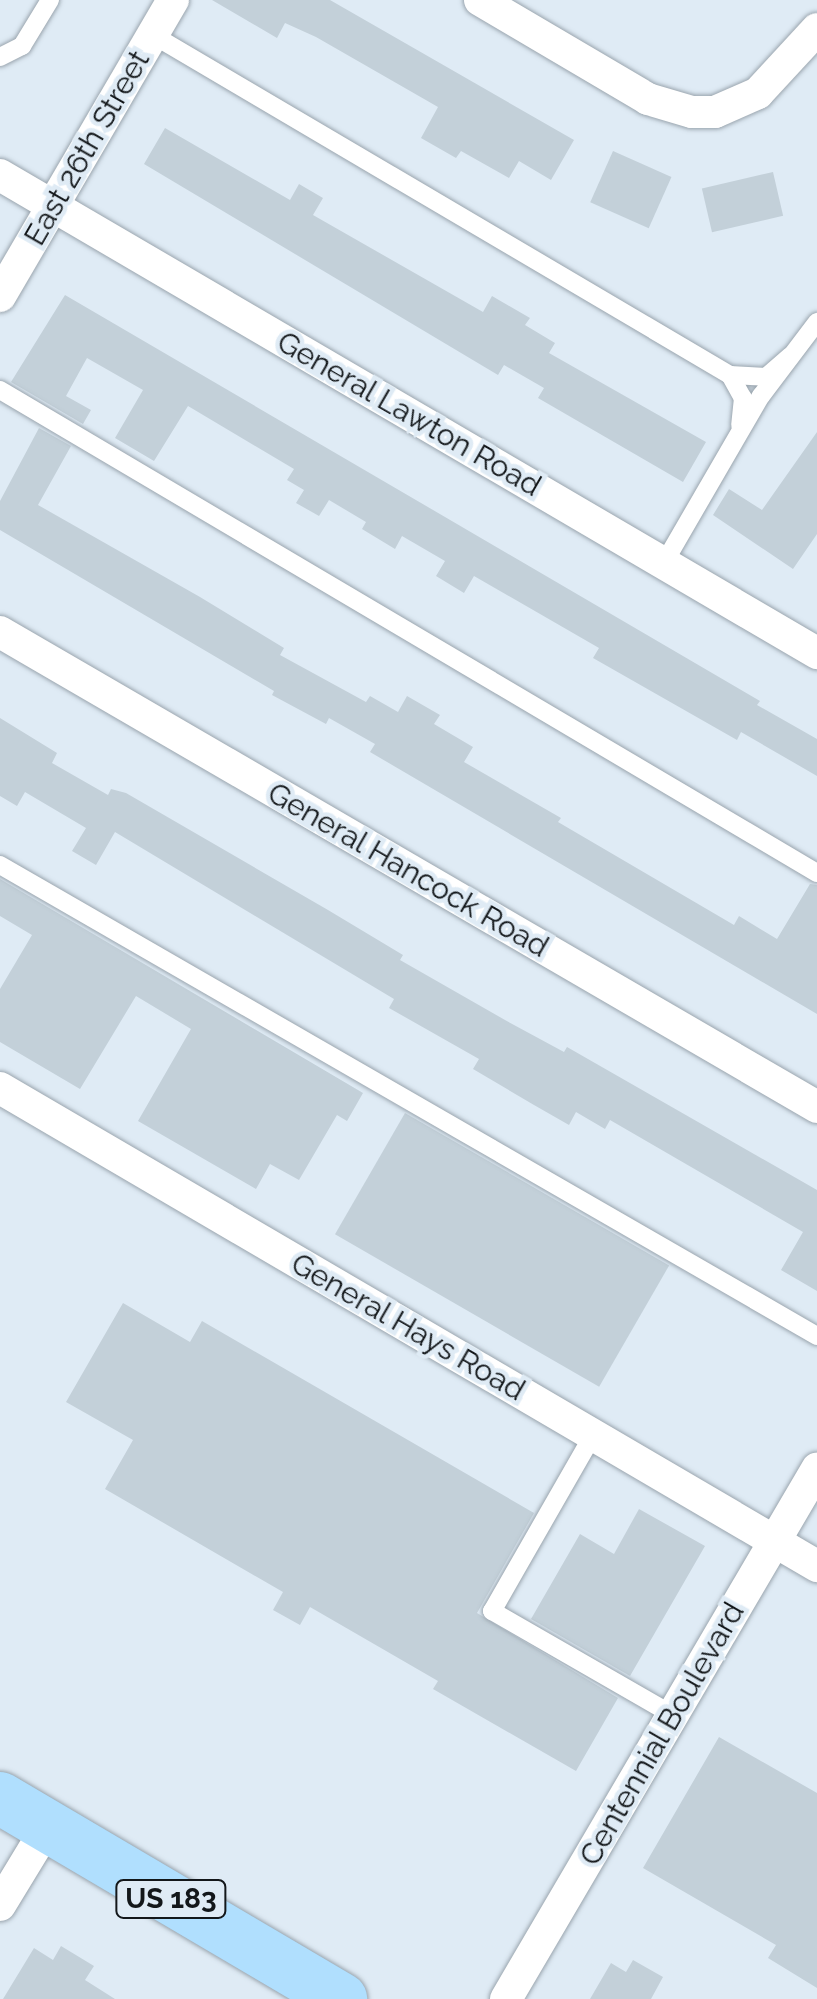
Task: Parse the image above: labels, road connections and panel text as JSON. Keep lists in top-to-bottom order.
{
  "streets": {
    "main road": ["US 183"],
    "street": [
      "East 26th Street",
      "General Lawton Road",
      "General Hancock Road",
      "General Hays Road",
      "Centennial Boulevard"
    ]
  },
  "crossings": [
    ["East 26th Street", "General Lawton Road"],
    ["General Hays Road", "Centennial Boulevard"]
  ]
}
